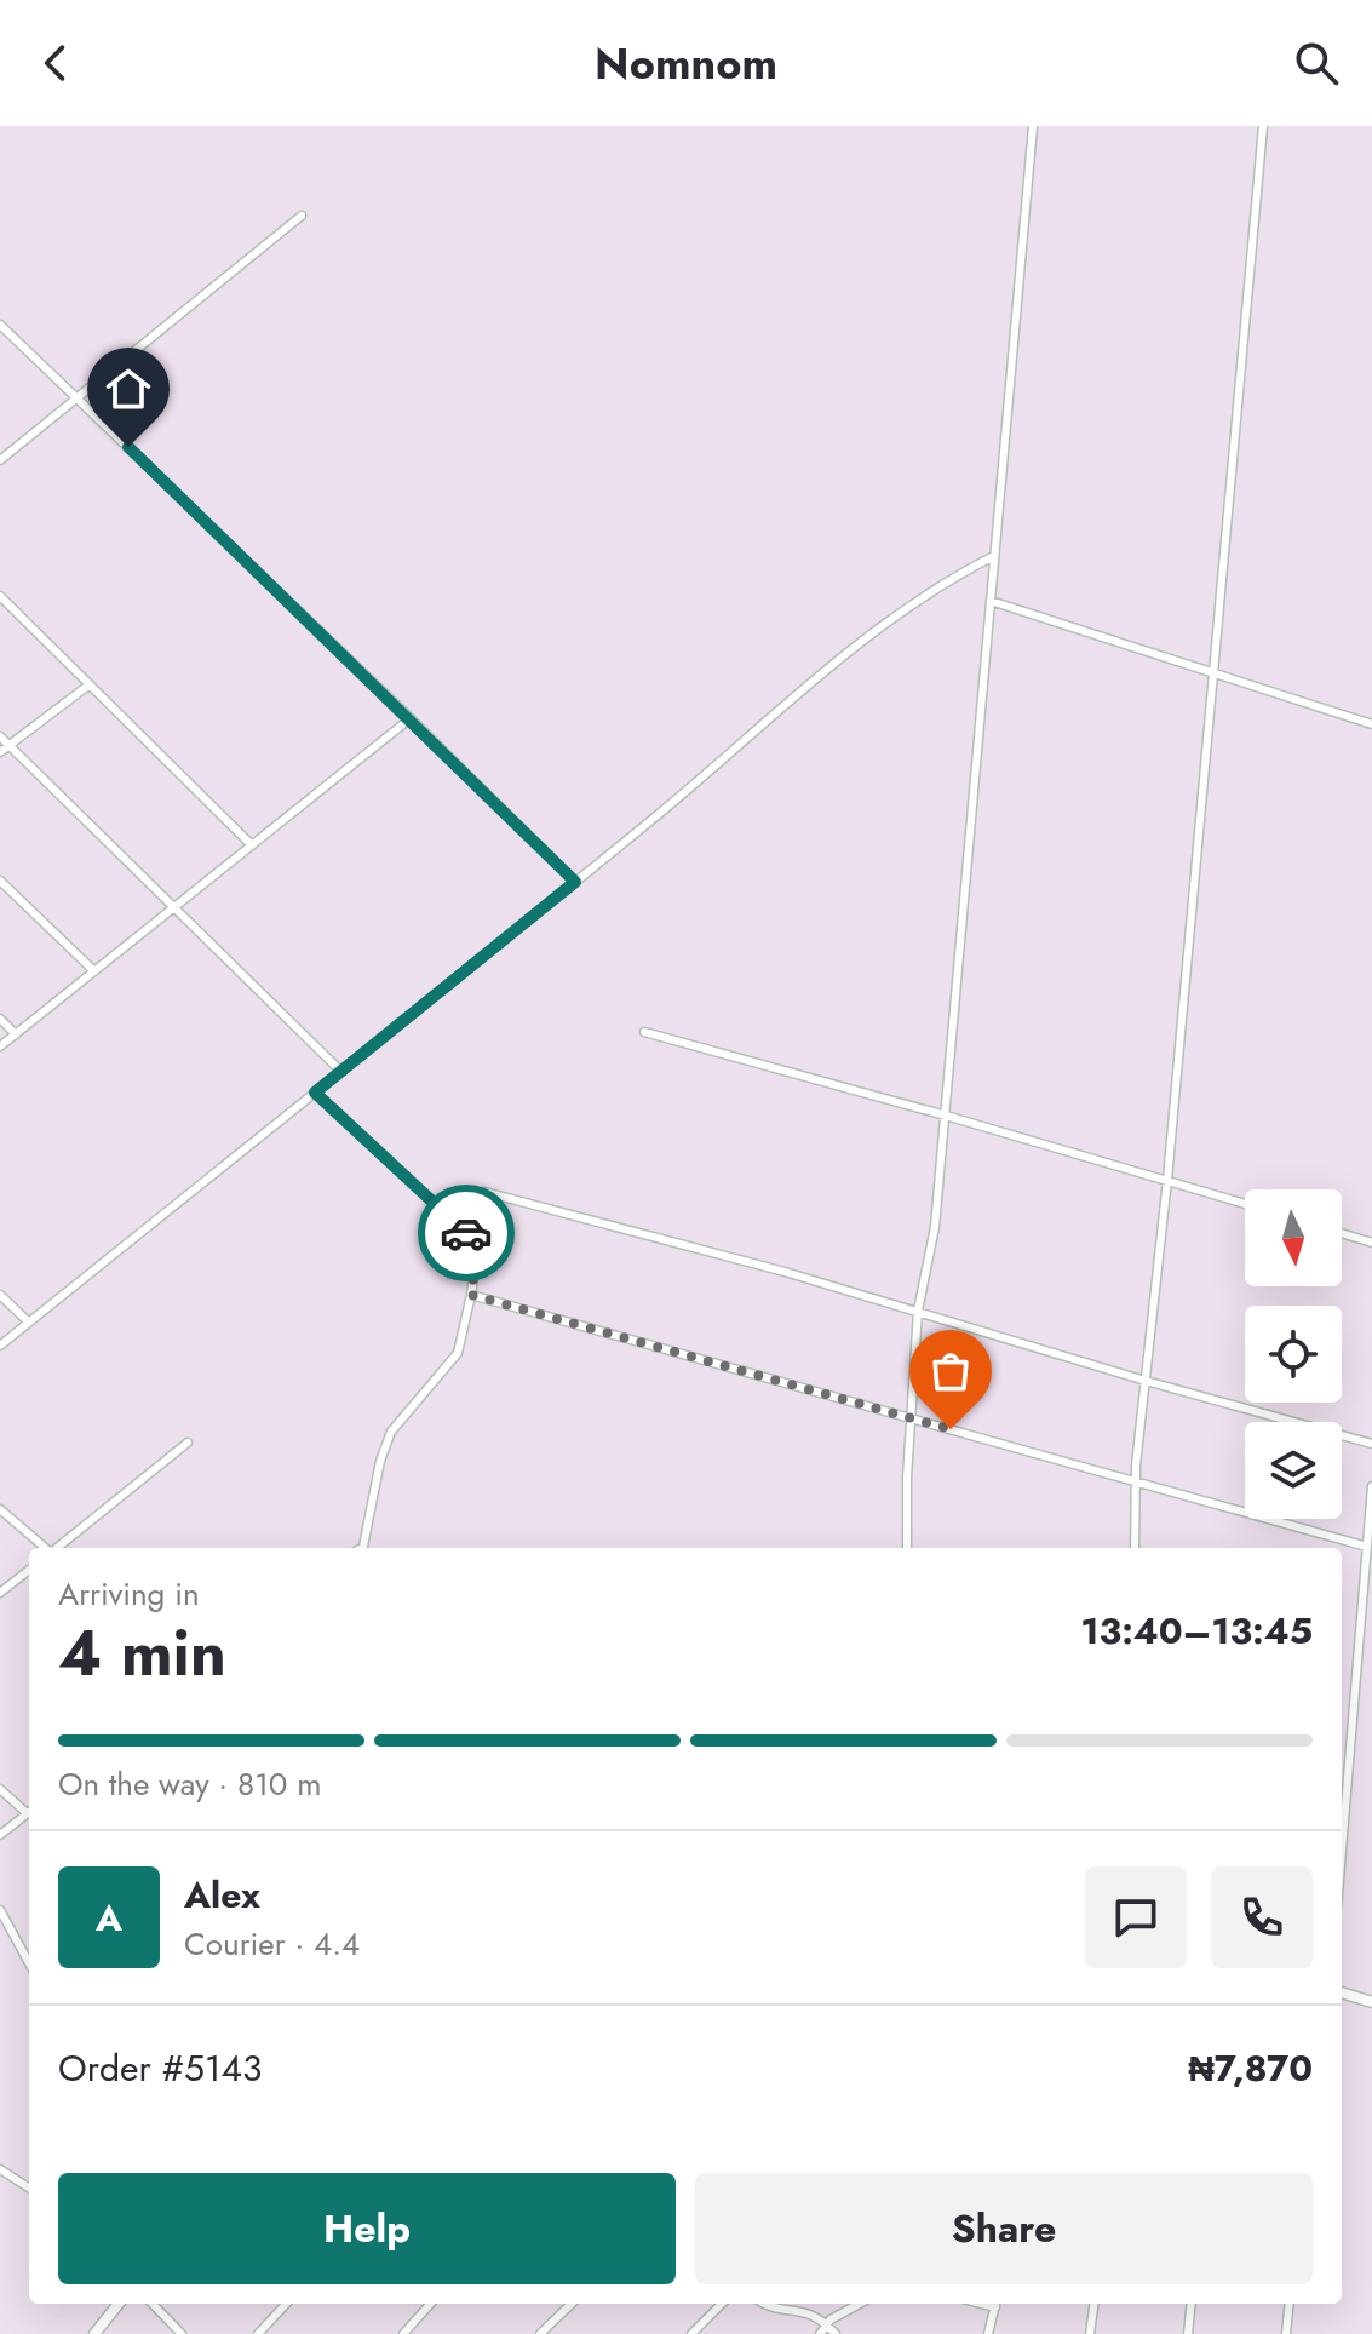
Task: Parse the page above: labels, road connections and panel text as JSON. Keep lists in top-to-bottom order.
{
  "north": "bottom",
  "page": {
    "header": "Nomnom",
    "heading": ["4 min", "Arriving in", "13:40–13:45"],
    "panel": [
      "Alex",
      "Courier · 4.4",
      "Order #5143",
      "₦7,870"
    ],
    "bar": "On the way · 810 m",
    "round": "A",
    "buttons": ["Help", "Share"]
  }
}
